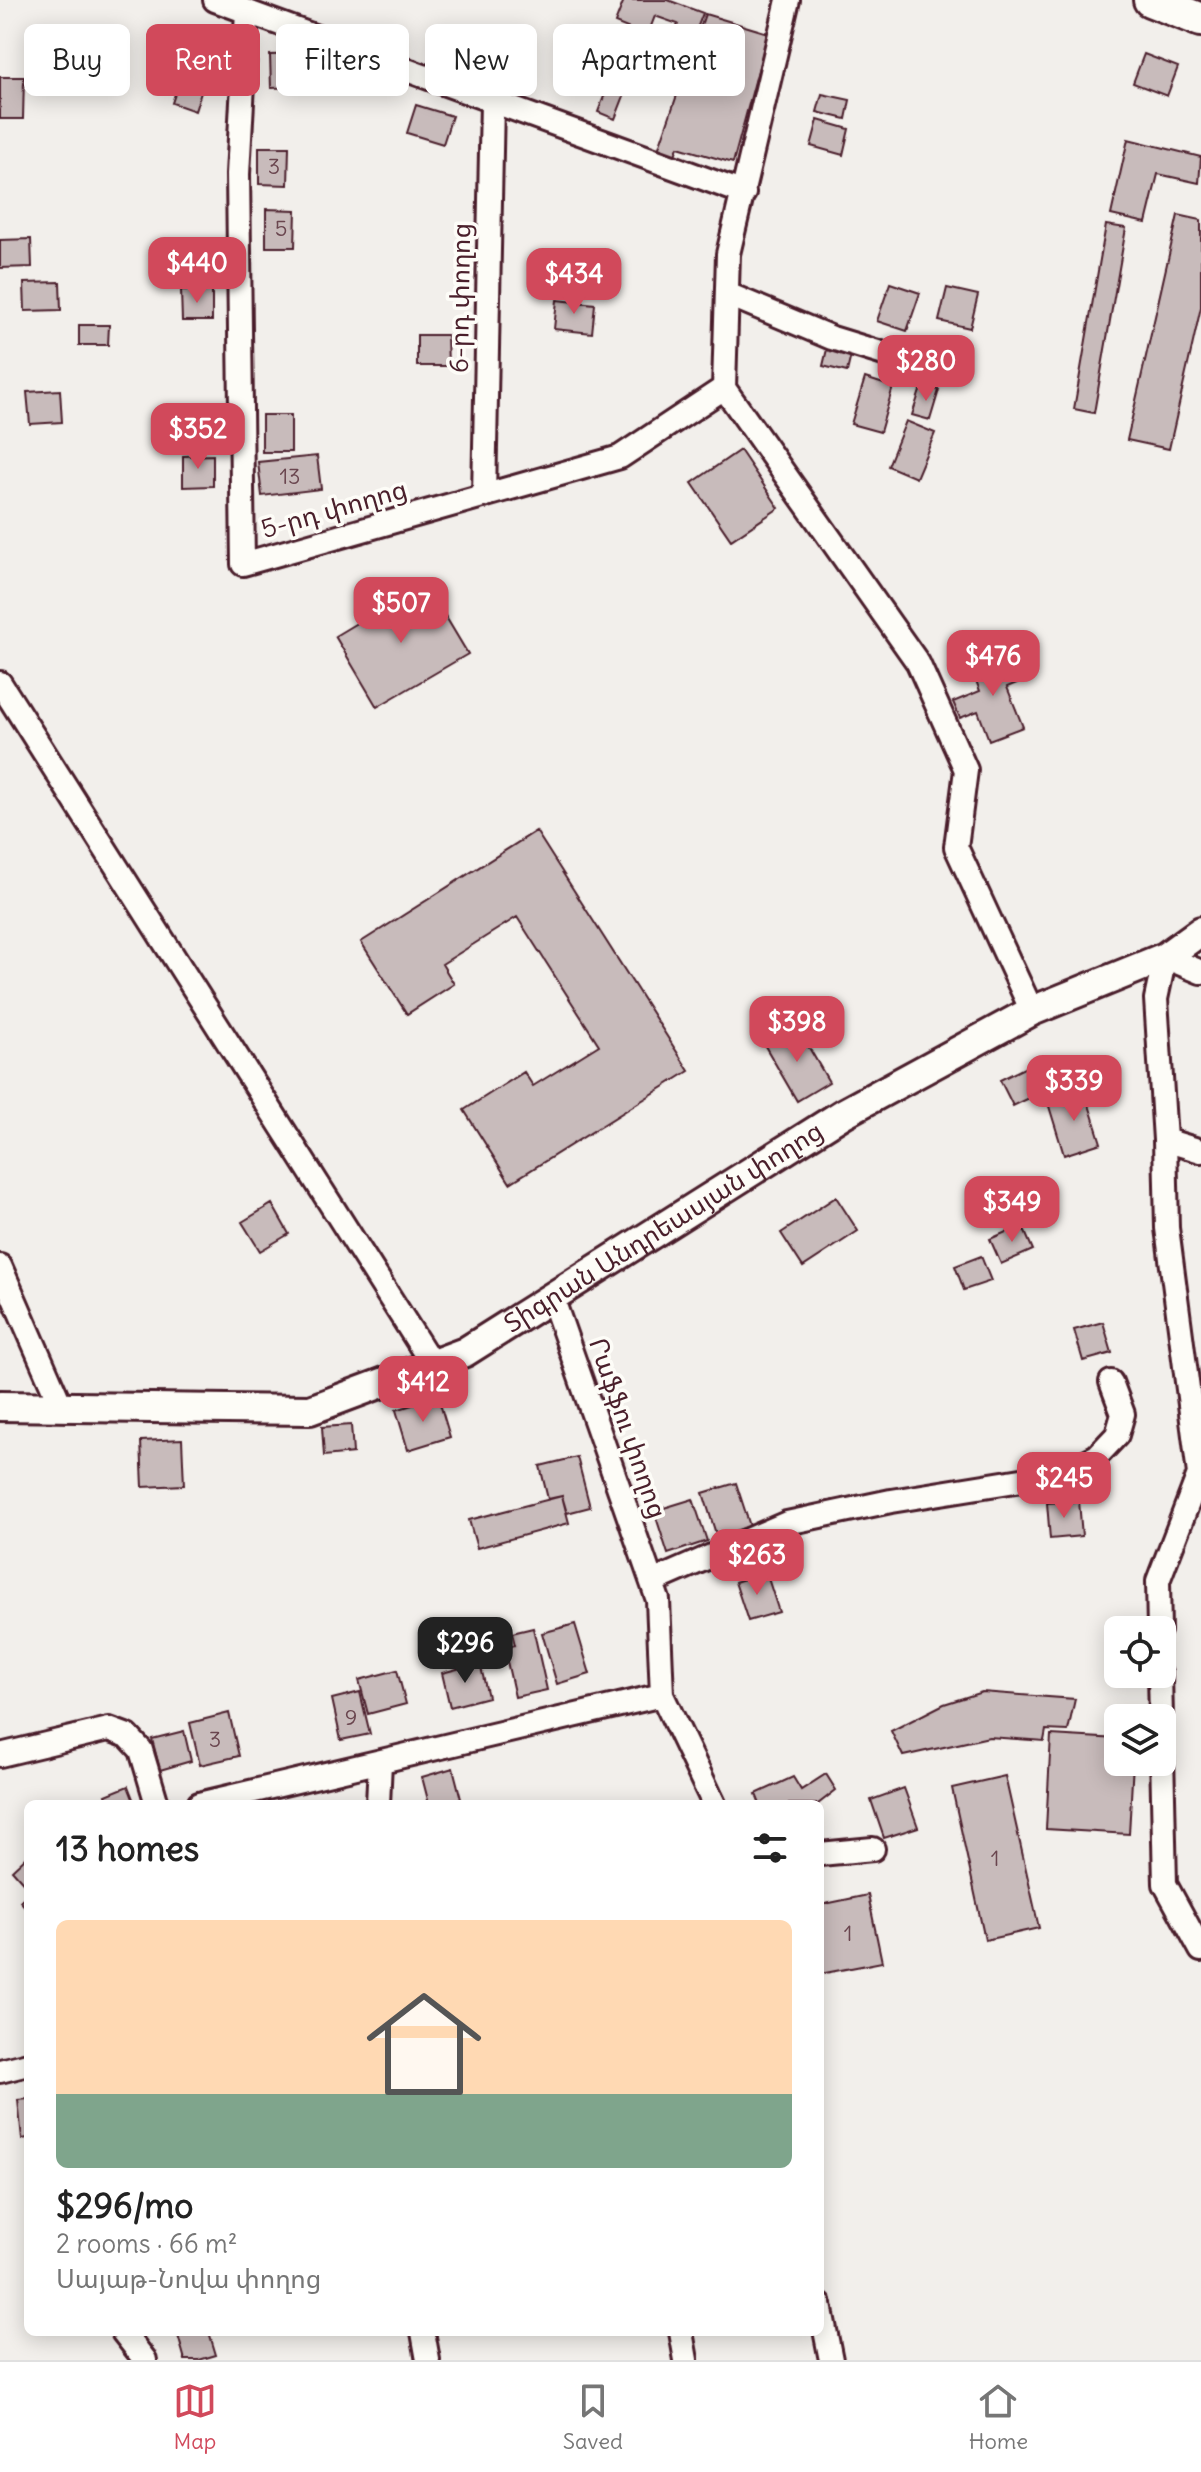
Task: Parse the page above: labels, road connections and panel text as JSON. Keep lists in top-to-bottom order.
{
  "streets": {
    "main road": ["Տիգրան Անդրեասյան փողոց"],
    "street": ["6-րդ փողոց", "5-րդ փողոց", "Րաֆֆու փողոց"]
  },
  "crossings": [
    ["6-րդ փողոց", "5-րդ փողոց"],
    ["Տիգրան Անդրեասյան փողոց", "Րաֆֆու փողոց"]
  ],
  "house_numbers": [
    "3",
    "5",
    "13",
    "9",
    "3",
    "1",
    "1"
  ],
  "page": {
    "chip": [
      "Buy",
      "Rent",
      "Filters",
      "New",
      "Apartment"
    ],
    "price": [
      "$440",
      "$434",
      "$280",
      "$352",
      "$507",
      "$476",
      "$398",
      "$339",
      "$349",
      "$412",
      "$245",
      "$263",
      "$296"
    ],
    "heading": "13 homes",
    "list": [
      {
        "name": "$296/mo",
        "note": "2 rooms · 66 m² · Սայաթ-Նովա փողոց"
      }
    ],
    "tabs": ["Map", "Saved", "Home"]
  }
}
